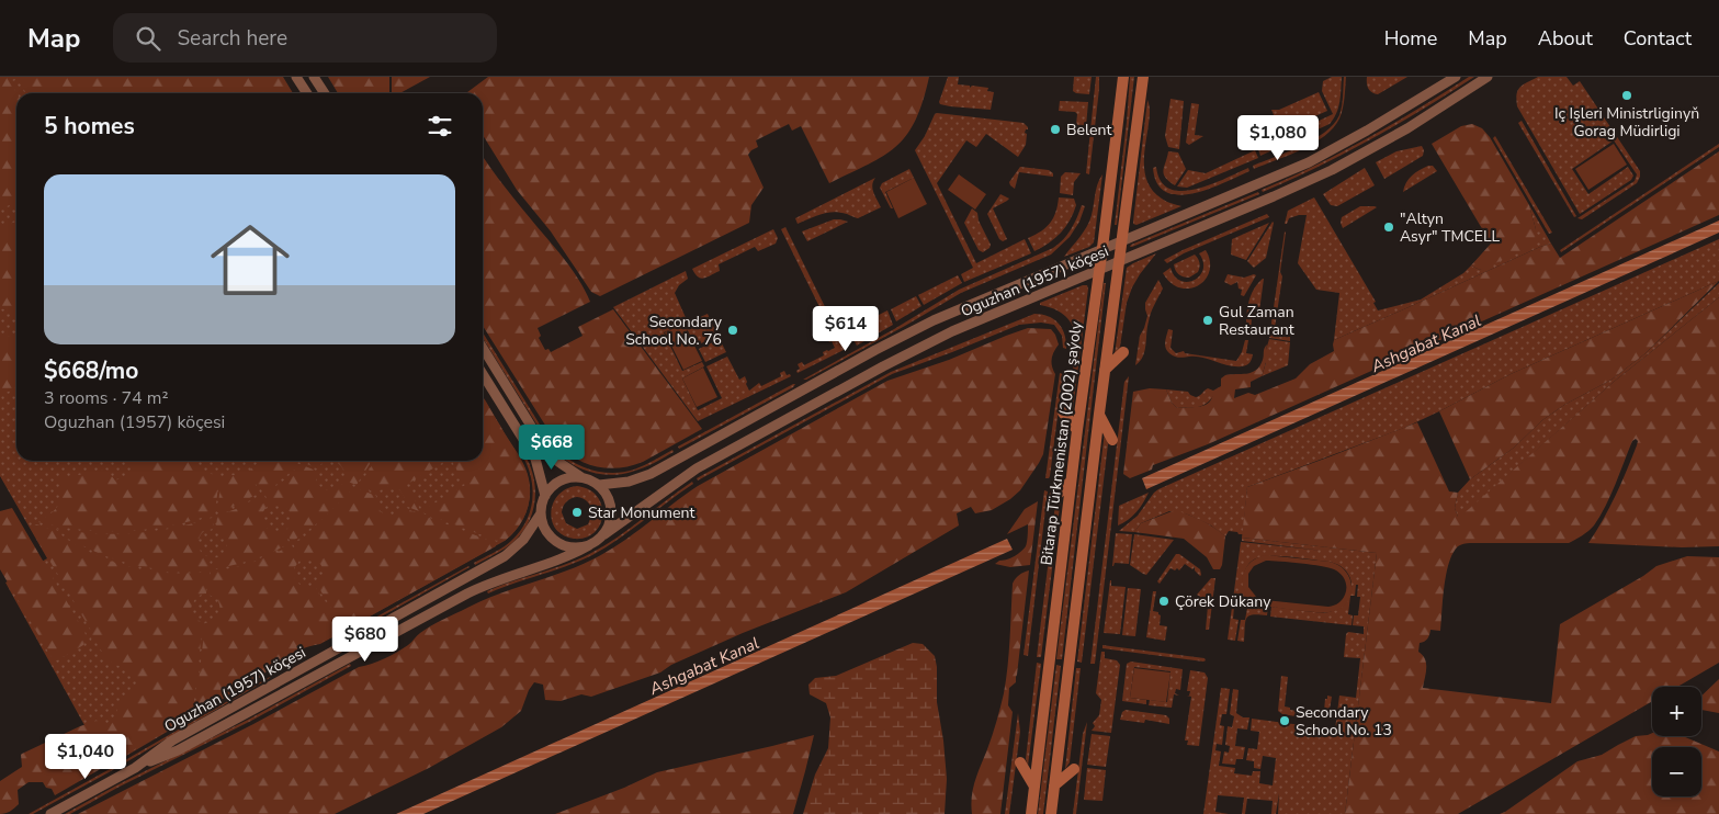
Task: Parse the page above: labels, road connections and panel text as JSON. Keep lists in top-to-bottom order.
{
  "streets": {
    "main road": ["Oguzhan (1957) köçesi", "Bitarap Türkmenistan (2002) şaýoly"]
  },
  "crossings": [
    ["Oguzhan (1957) köçesi", "Bitarap Türkmenistan (2002) şaýoly"]
  ],
  "water": ["Ashgabat Kanal"],
  "places": [
    "Iç Işleri Ministrliginyň Gorag Müdirligi",
    "Belent",
    "\"Altyn Asyr\" TMCELL",
    "Gul Zaman Restaurant",
    "Secondary School No. 76",
    "Star Monument",
    "Çörek Dükany",
    "Secondary School No. 13"
  ],
  "page": {
    "header": "Map",
    "search": "Search here",
    "nav": [
      "Home",
      "Map",
      "About",
      "Contact"
    ],
    "heading": "5 homes",
    "price": [
      "$1,080",
      "$614",
      "$668",
      "$680",
      "$1,040"
    ],
    "list": [
      {
        "name": "$668/mo",
        "note": "3 rooms · 74 m² · Oguzhan (1957) köçesi"
      }
    ],
    "map_buttons": ["+", "−"]
  }
}
